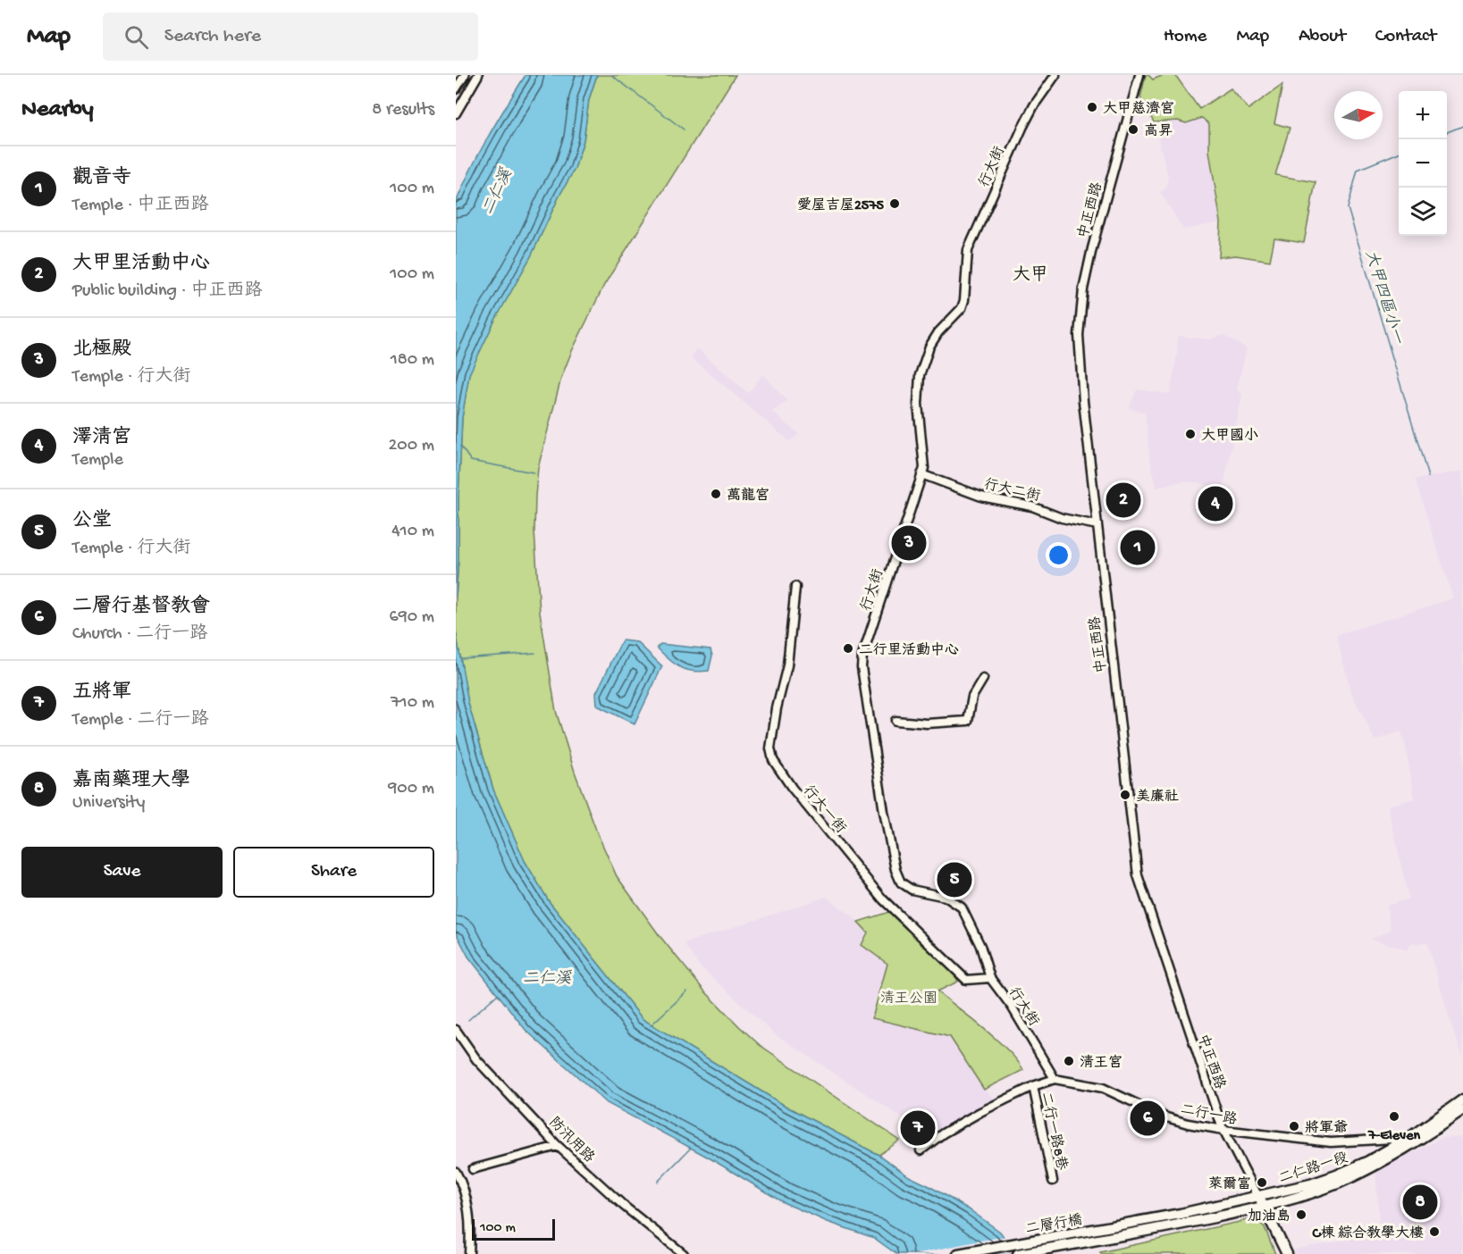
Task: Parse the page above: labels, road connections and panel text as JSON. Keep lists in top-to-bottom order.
{
  "streets": {
    "main road": ["二仁路一段", "二層行橋"],
    "street": [
      "行大街",
      "中正西路",
      "行大二街",
      "行大一街",
      "二行一路",
      "二行一路8巷",
      "防汛用路"
    ]
  },
  "crossings": [
    ["行大街", "行大二街"],
    ["行大街", "行大一街"],
    ["行大街", "二行一路"],
    ["中正西路", "行大二街"],
    ["中正西路", "二行一路"],
    ["中正西路", "二仁路一段"],
    ["二行一路", "二行一路8巷"],
    ["二行一路", "二仁路一段"],
    ["二仁路一段", "二層行橋"]
  ],
  "districts": ["大甲"],
  "water": ["二仁溪", "大甲四區小一"],
  "parks": ["清王公園"],
  "places": [
    "大甲慈濟宮",
    "高昇",
    "愛屋吉屋2575",
    "大甲國小",
    "萬龍宮",
    "二行里活動中心",
    "美廉社",
    "清王宮",
    "7-Eleven",
    "將軍爺",
    "萊爾富",
    "加油島",
    "C棟 綜合教學大樓"
  ],
  "scale_bar": "100 m",
  "north": "right",
  "page": {
    "header": "Map",
    "search": "Search here",
    "nav": [
      "Home",
      "Map",
      "About",
      "Contact"
    ],
    "heading": ["Nearby", "8 results"],
    "map_buttons": ["+", "−"],
    "list": [
      {
        "mark": "1",
        "name": "觀音寺",
        "note": "Temple · 中正西路",
        "value": "100 m"
      },
      {
        "mark": "2",
        "name": "大甲里活動中心",
        "note": "Public building · 中正西路",
        "value": "100 m"
      },
      {
        "mark": "3",
        "name": "北極殿",
        "note": "Temple · 行大街",
        "value": "180 m"
      },
      {
        "mark": "4",
        "name": "澤清宮",
        "note": "Temple",
        "value": "200 m"
      },
      {
        "mark": "5",
        "name": "公堂",
        "note": "Temple · 行大街",
        "value": "410 m"
      },
      {
        "mark": "6",
        "name": "二層行基督教會",
        "note": "Church · 二行一路",
        "value": "690 m"
      },
      {
        "mark": "7",
        "name": "五將軍",
        "note": "Temple · 二行一路",
        "value": "710 m"
      },
      {
        "mark": "8",
        "name": "嘉南藥理大學",
        "note": "University",
        "value": "900 m"
      }
    ],
    "pins": [
      "2",
      "4",
      "3",
      "1",
      "5",
      "6",
      "7",
      "8"
    ],
    "buttons": ["Save", "Share"],
    "scale": "100 m"
  }
}
